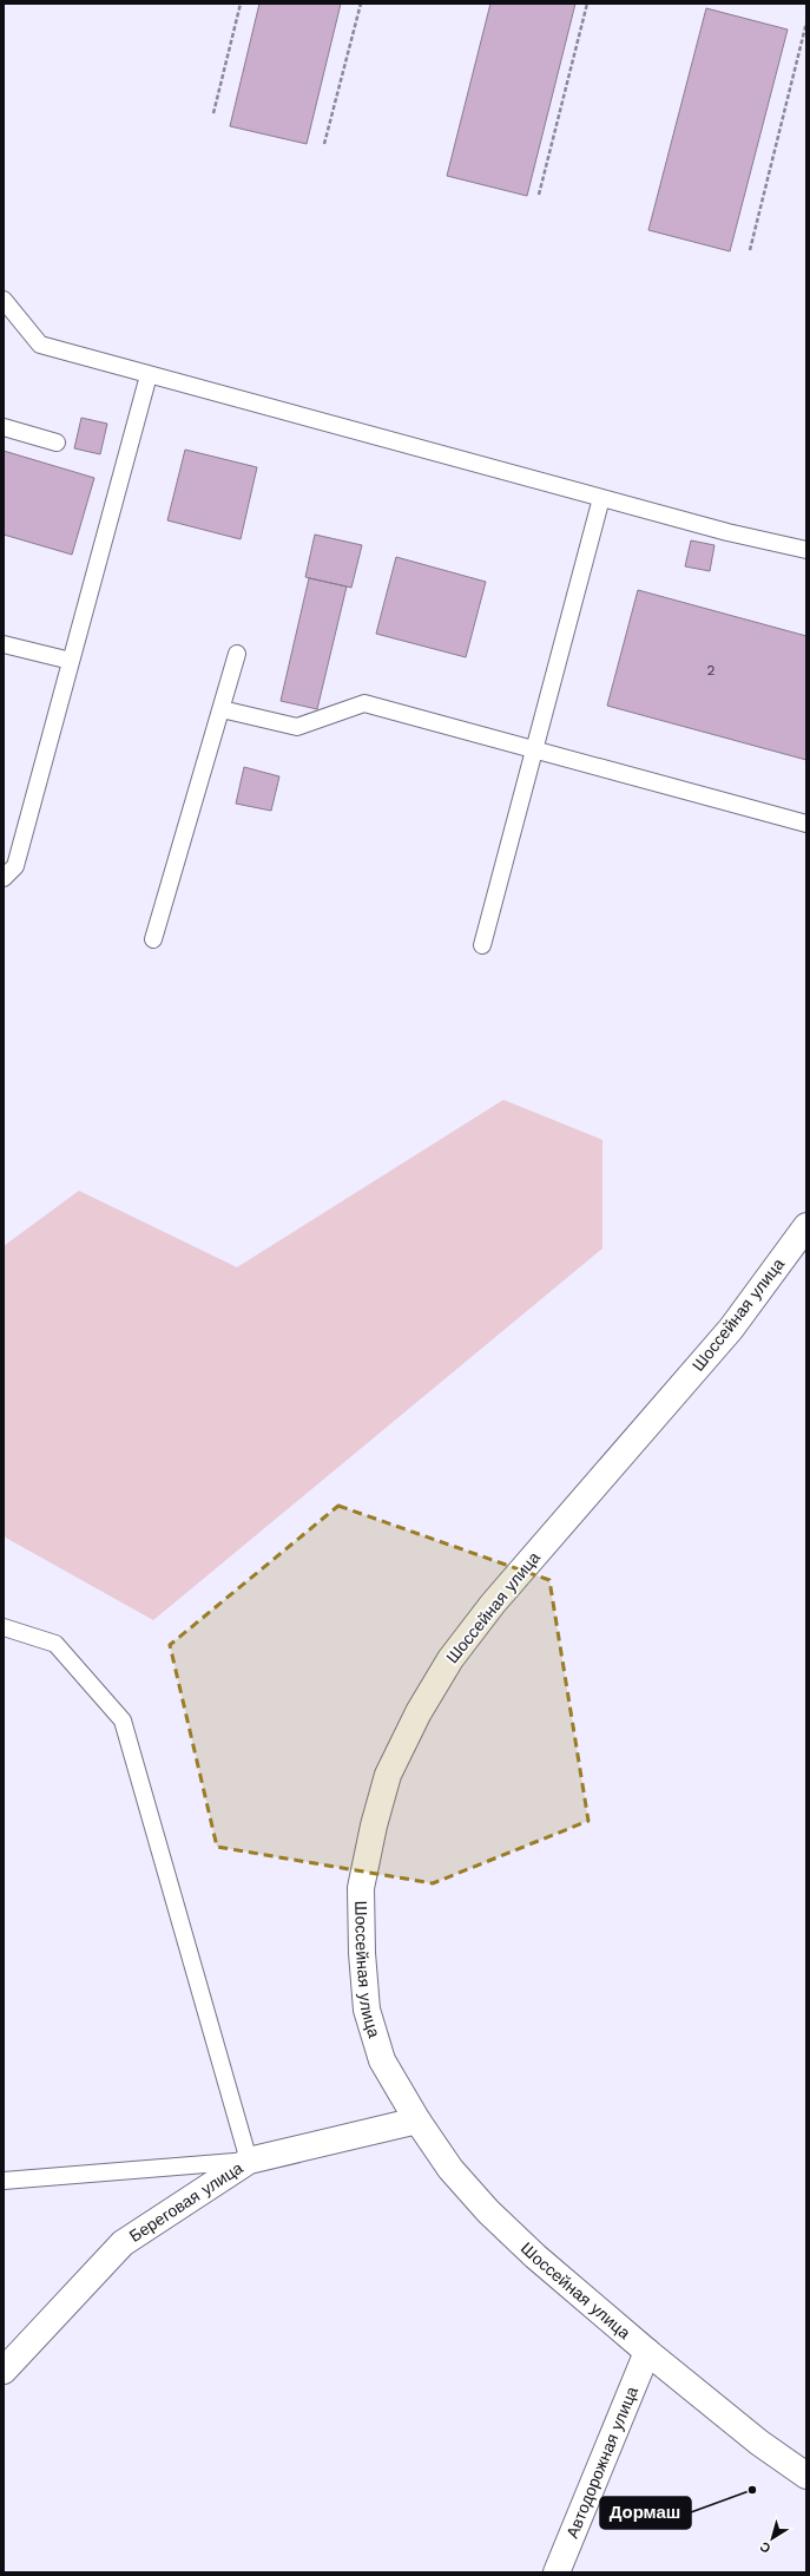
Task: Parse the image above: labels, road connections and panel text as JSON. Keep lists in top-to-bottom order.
{
  "streets": {
    "main road": ["Шоссейная улица", "Береговая улица", "Автодорожная улица"]
  },
  "crossings": [
    ["Шоссейная улица", "Береговая улица"],
    ["Шоссейная улица", "Автодорожная улица"]
  ],
  "places": ["Дормаш"],
  "house_numbers": ["2"],
  "north": "bottom left"
}
